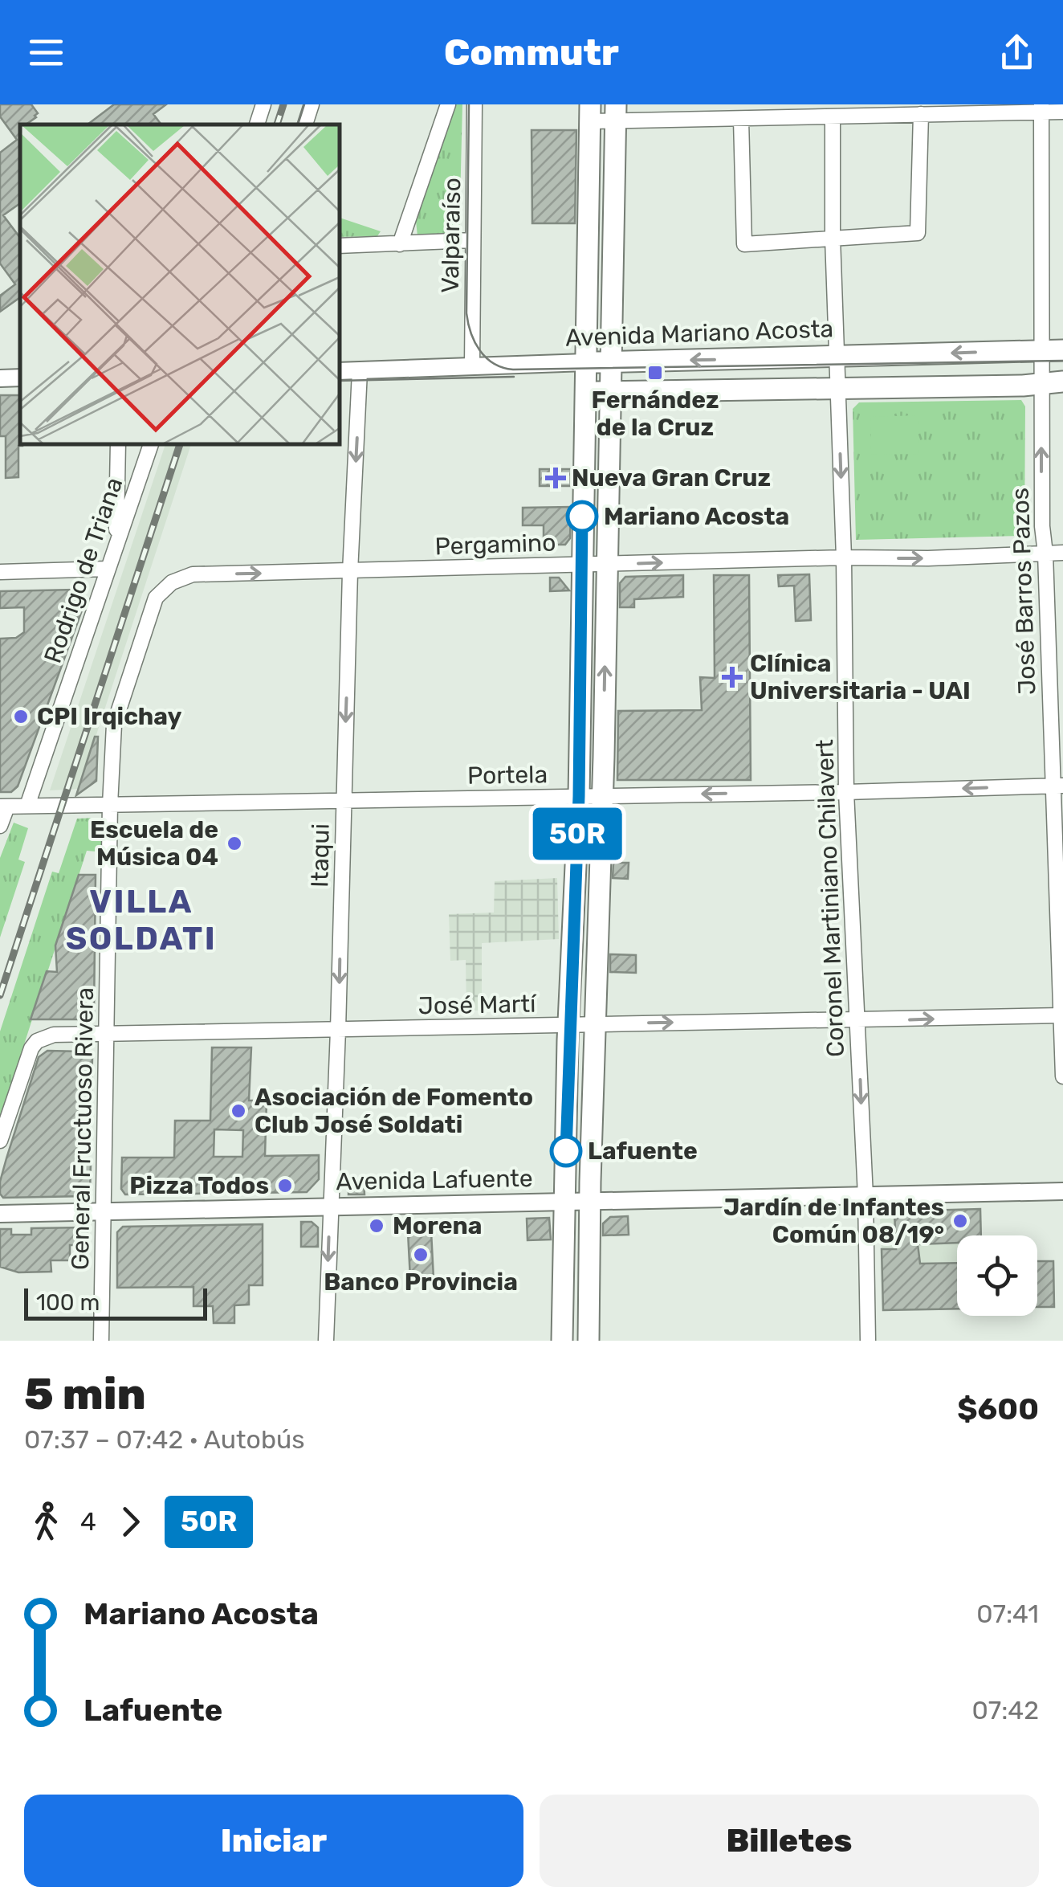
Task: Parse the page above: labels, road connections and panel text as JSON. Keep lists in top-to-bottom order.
{
  "streets": {
    "main road": ["Avenida Mariano Acosta"],
    "street": [
      "Valparaíso",
      "Pergamino",
      "Rodrigo de Triana",
      "José Barros Pazos",
      "Portela",
      "Itaqui",
      "Coronel Martiniano Chilavert",
      "José Martí",
      "General Fructuoso Rivera",
      "Avenida Lafuente"
    ]
  },
  "crossings": [
    ["Valparaíso", "Avenida Mariano Acosta"],
    ["Avenida Mariano Acosta", "José Barros Pazos"],
    ["Avenida Mariano Acosta", "Itaqui"],
    ["Avenida Mariano Acosta", "Coronel Martiniano Chilavert"],
    ["Pergamino", "José Barros Pazos"],
    ["Pergamino", "Itaqui"],
    ["Pergamino", "Coronel Martiniano Chilavert"],
    ["Pergamino", "General Fructuoso Rivera"],
    ["Rodrigo de Triana", "Portela"],
    ["José Barros Pazos", "Portela"],
    ["José Barros Pazos", "José Martí"],
    ["Portela", "Itaqui"],
    ["Portela", "Coronel Martiniano Chilavert"],
    ["Portela", "General Fructuoso Rivera"],
    ["Itaqui", "José Martí"],
    ["Itaqui", "Avenida Lafuente"],
    ["Coronel Martiniano Chilavert", "José Martí"],
    ["Coronel Martiniano Chilavert", "Avenida Lafuente"],
    ["José Martí", "General Fructuoso Rivera"],
    ["General Fructuoso Rivera", "Avenida Lafuente"]
  ],
  "one_way": [
    "Pergamino",
    "Portela",
    "Itaqui",
    "José Martí"
  ],
  "districts": ["VILLA SOLDATI"],
  "places": {
    "transit": ["Fernández de la Cruz"],
    "health": ["Nueva Gran Cruz", "Clínica Universitaria - UAI"],
    "other": [
      "Mariano Acosta",
      "CPI Irqichay",
      "Escuela de Música 04",
      "Asociación de Fomento Club José Soldati",
      "Lafuente",
      "Pizza Todos",
      "Jardín de Infantes Común 08/19°",
      "Morena",
      "Banco Provincia"
    ]
  },
  "lines": ["bus line 50R"],
  "scale_bar": "100 m",
  "page": {
    "header": "Commutr",
    "on_map": "50R",
    "scale": "100 m",
    "heading": ["5 min", "07:37 – 07:42 · Autobús", "$600"],
    "legs": ["4", "50R"],
    "list": [
      {
        "name": "Mariano Acosta",
        "value": "07:41"
      },
      {
        "name": "Lafuente",
        "value": "07:42"
      }
    ],
    "buttons": ["Iniciar", "Billetes"]
  }
}
